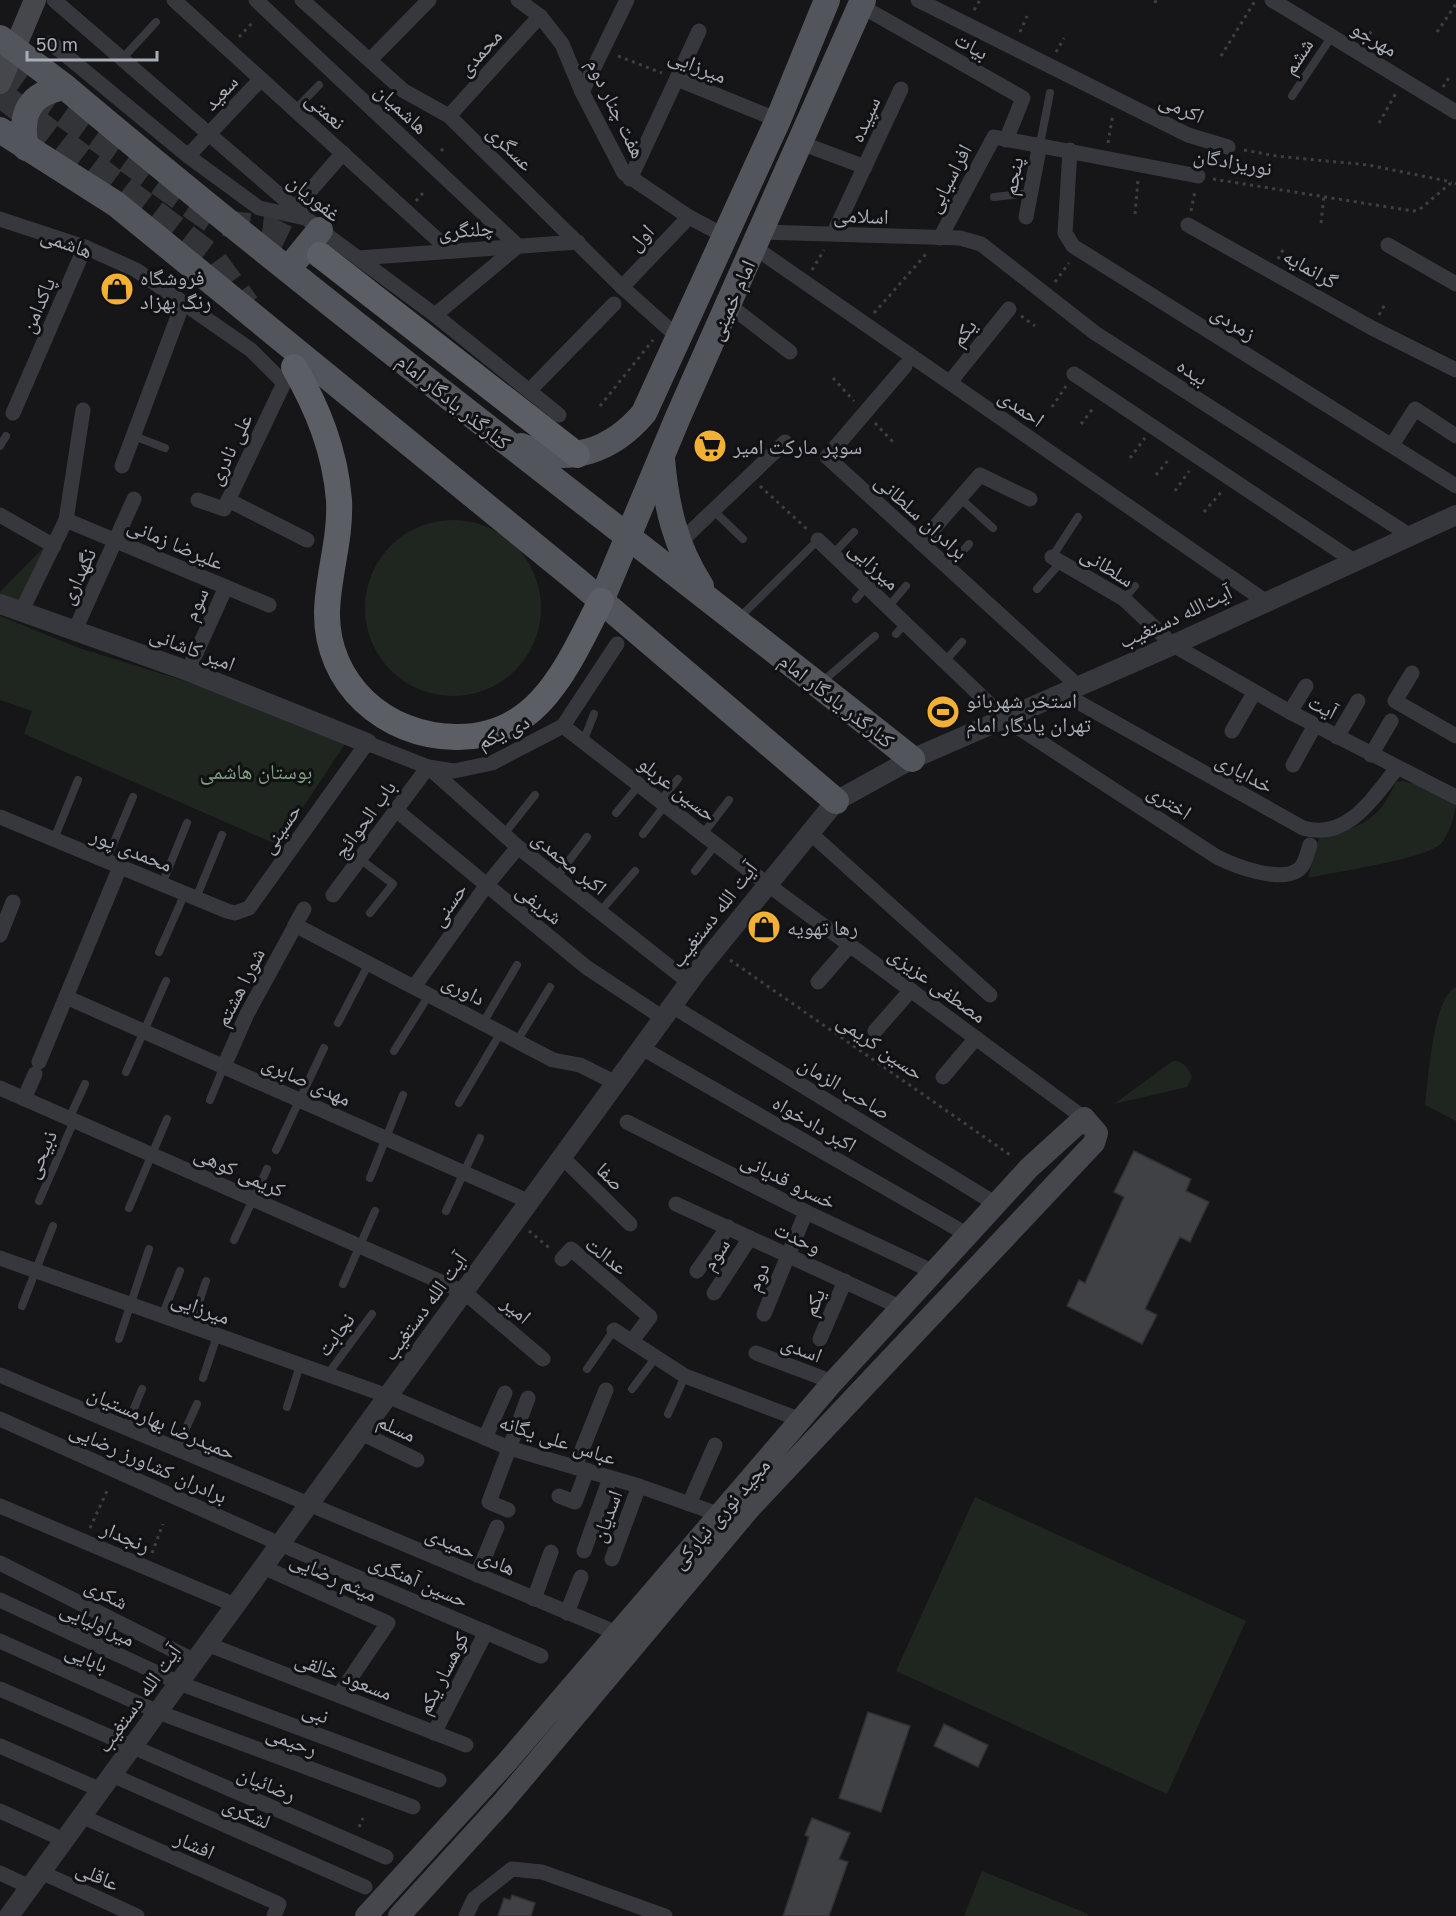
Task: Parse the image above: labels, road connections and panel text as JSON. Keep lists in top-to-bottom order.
{
  "streets": {
    "main road": ["امام خمینی", "کنارگذر یادگار امام", "مجید نوری نیارکی"],
    "street": [
      "مهرجو",
      "بیات",
      "محمدی",
      "میرزایی",
      "سعید",
      "اکرمی",
      "هاشمیان",
      "هفت چنار دوم",
      "نعمتی",
      "سپیده",
      "عسگری",
      "نوریزادگان",
      "پنجم",
      "افراسیابی",
      "غفوریان",
      "اسلامی",
      "چلنگری",
      "اول",
      "هاشمی",
      "گرانمایه",
      "پاکدامن",
      "زمردی",
      "یکم",
      "بیده",
      "احمدی",
      "علی نادری",
      "برادران سلطانی",
      "علیرضا زمانی",
      "سلطانی",
      "نگهداری",
      "سوم",
      "آیت‌الله دستغیب",
      "امیر کاشانی",
      "آیت",
      "دی یکم",
      "خدایاری",
      "حسین عربلو",
      "اختری",
      "باب الحوائج",
      "حسینی",
      "محمدی پور",
      "اکبر محمدی",
      "شریفی",
      "حسنی",
      "آیت الله دستغیب",
      "مصطفی عزیزی",
      "شورا هشتم",
      "داوری",
      "مهدی صابری",
      "صاحب الزمان",
      "اکبر دادخواه",
      "کریمی کوهی",
      "صفا",
      "خسرو قدیانی",
      "وحدت",
      "عدالت",
      "دوم",
      "امیر",
      "اسدی",
      "حمیدرضا بهارمستیان",
      "مسلم",
      "عباس علی یگانه",
      "برادران کشاورز رضایی",
      "اسدیان",
      "رنجدار",
      "هادی حمیدی",
      "میثم رضایی",
      "حسین آهنگری",
      "شکری",
      "میراولیایی",
      "بابایی",
      "کوهسار یکم",
      "مسعود خالقی",
      "نبی",
      "رحیمی",
      "رضائیان",
      "لشکری",
      "افشار",
      "عاقلی"
    ],
    "lane": ["ششم", "ذبیحی", "نجابت"],
    "path": ["حسین کریمی"]
  },
  "crossings": [
    ["مهرجو", "ششم"],
    ["بیات", "نوریزادگان"],
    ["بیات", "افراسیابی"],
    ["بیات", "امام خمینی"],
    ["محمدی", "هفت چنار دوم"],
    ["محمدی", "عسگری"],
    ["میرزایی", "امام خمینی"],
    ["میرزایی", "آیت‌الله دستغیب"],
    ["میرزایی", "اختری"],
    ["میرزایی", "آیت الله دستغیب"],
    ["میرزایی", "نجابت"],
    ["میرزایی", "عباس علی یگانه"],
    ["سعید", "نعمتی"],
    ["سعید", "غفوریان"],
    ["هاشمیان", "چلنگری"],
    ["هفت چنار دوم", "اول"],
    ["هفت چنار دوم", "امام خمینی"],
    ["نعمتی", "چلنگری"],
    ["سپیده", "اسلامی"],
    ["سپیده", "امام خمینی"],
    ["عسگری", "چلنگری"],
    ["عسگری", "اول"],
    ["عسگری", "امام خمینی"],
    ["نوریزادگان", "پنجم"],
    ["نوریزادگان", "افراسیابی"],
    ["نوریزادگان", "زمردی"],
    ["افراسیابی", "اسلامی"],
    ["غفوریان", "چلنگری"],
    ["اسلامی", "امام خمینی"],
    ["اسلامی", "بیده"],
    ["اسلامی", "احمدی"],
    ["هاشمی", "پاکدامن"],
    ["هاشمی", "علی نادری"],
    ["امام خمینی", "کنارگذر یادگار امام"],
    ["امام خمینی", "احمدی"],
    ["یکم", "احمدی"],
    ["یکم", "وحدت"],
    ["بیده", "آیت‌الله دستغیب"],
    ["کنارگذر یادگار امام", "آیت‌الله دستغیب"],
    ["کنارگذر یادگار امام", "آیت الله دستغیب"],
    ["احمدی", "آیت‌الله دستغیب"],
    ["برادران سلطانی", "آیت‌الله دستغیب"],
    ["برادران سلطانی", "خدایاری"],
    ["علیرضا زمانی", "نگهداری"],
    ["علیرضا زمانی", "سوم"],
    ["سلطانی", "آیت‌الله دستغیب"],
    ["سلطانی", "آیت"],
    ["نگهداری", "امیر کاشانی"],
    ["سوم", "امیر کاشانی"],
    ["سوم", "وحدت"],
    ["آیت‌الله دستغیب", "آیت"],
    ["آیت‌الله دستغیب", "خدایاری"],
    ["آیت‌الله دستغیب", "اختری"],
    ["آیت‌الله دستغیب", "آیت الله دستغیب"],
    ["امیر کاشانی", "دی یکم"],
    ["امیر کاشانی", "حسینی"],
    ["آیت", "خدایاری"],
    ["دی یکم", "حسین عربلو"],
    ["دی یکم", "باب الحوائج"],
    ["دی یکم", "حسینی"],
    ["دی یکم", "اکبر محمدی"],
    ["حسین عربلو", "آیت الله دستغیب"],
    ["حسین عربلو", "مصطفی عزیزی"],
    ["باب الحوائج", "اکبر محمدی"],
    ["باب الحوائج", "شریفی"],
    ["حسینی", "محمدی پور"],
    ["اکبر محمدی", "حسنی"],
    ["اکبر محمدی", "آیت الله دستغیب"],
    ["شریفی", "حسنی"],
    ["شریفی", "آیت الله دستغیب"],
    ["شریفی", "صاحب الزمان"],
    ["حسنی", "داوری"],
    ["آیت الله دستغیب", "مصطفی عزیزی"],
    ["آیت الله دستغیب", "داوری"],
    ["آیت الله دستغیب", "حسین کریمی"],
    ["آیت الله دستغیب", "مهدی صابری"],
    ["آیت الله دستغیب", "صاحب الزمان"],
    ["آیت الله دستغیب", "اکبر دادخواه"],
    ["آیت الله دستغیب", "کریمی کوهی"],
    ["آیت الله دستغیب", "صفا"],
    ["آیت الله دستغیب", "عدالت"],
    ["آیت الله دستغیب", "امیر"],
    ["آیت الله دستغیب", "حمیدرضا بهارمستیان"],
    ["آیت الله دستغیب", "مسلم"],
    ["آیت الله دستغیب", "عباس علی یگانه"],
    ["آیت الله دستغیب", "برادران کشاورز رضایی"],
    ["آیت الله دستغیب", "رنجدار"],
    ["آیت الله دستغیب", "هادی حمیدی"],
    ["آیت الله دستغیب", "میثم رضایی"],
    ["آیت الله دستغیب", "حسین آهنگری"],
    ["آیت الله دستغیب", "شکری"],
    ["آیت الله دستغیب", "میراولیایی"],
    ["آیت الله دستغیب", "بابایی"],
    ["آیت الله دستغیب", "مسعود خالقی"],
    ["آیت الله دستغیب", "نبی"],
    ["آیت الله دستغیب", "رحیمی"],
    ["آیت الله دستغیب", "رضائیان"],
    ["آیت الله دستغیب", "لشکری"],
    ["آیت الله دستغیب", "افشار"],
    ["آیت الله دستغیب", "عاقلی"],
    ["مصطفی عزیزی", "مجید نوری نیارکی"],
    ["شورا هشتم", "داوری"],
    ["شورا هشتم", "مهدی صابری"],
    ["حسین کریمی", "مجید نوری نیارکی"],
    ["صاحب الزمان", "مجید نوری نیارکی"],
    ["اکبر دادخواه", "مجید نوری نیارکی"],
    ["ذبیحی", "کریمی کوهی"],
    ["کریمی کوهی", "امیر"],
    ["خسرو قدیانی", "دوم"],
    ["خسرو قدیانی", "مجید نوری نیارکی"],
    ["وحدت", "دوم"],
    ["وحدت", "مجید نوری نیارکی"],
    ["اسدی", "مجید نوری نیارکی"],
    ["حمیدرضا بهارمستیان", "هادی حمیدی"],
    ["عباس علی یگانه", "مجید نوری نیارکی"],
    ["عباس علی یگانه", "اسدیان"],
    ["برادران کشاورز رضایی", "حسین آهنگری"],
    ["مجید نوری نیارکی", "هادی حمیدی"],
    ["میثم رضایی", "مسعود خالقی"],
    ["حسین آهنگری", "کوهسار یکم"],
    ["میراولیایی", "نبی"],
    ["بابایی", "رحیمی"],
    ["کوهسار یکم", "مسعود خالقی"]
  ],
  "parks": ["بوستان هاشمی"],
  "places": {
    "shop": ["فروشگاه رنگ بهزاد", "رها تهویه"],
    "supermarket": ["سوپر مارکت امیر"],
    "sports": ["استخر شهربانو تهران یادگار امام"]
  },
  "scale_bar": "50 m"
}
